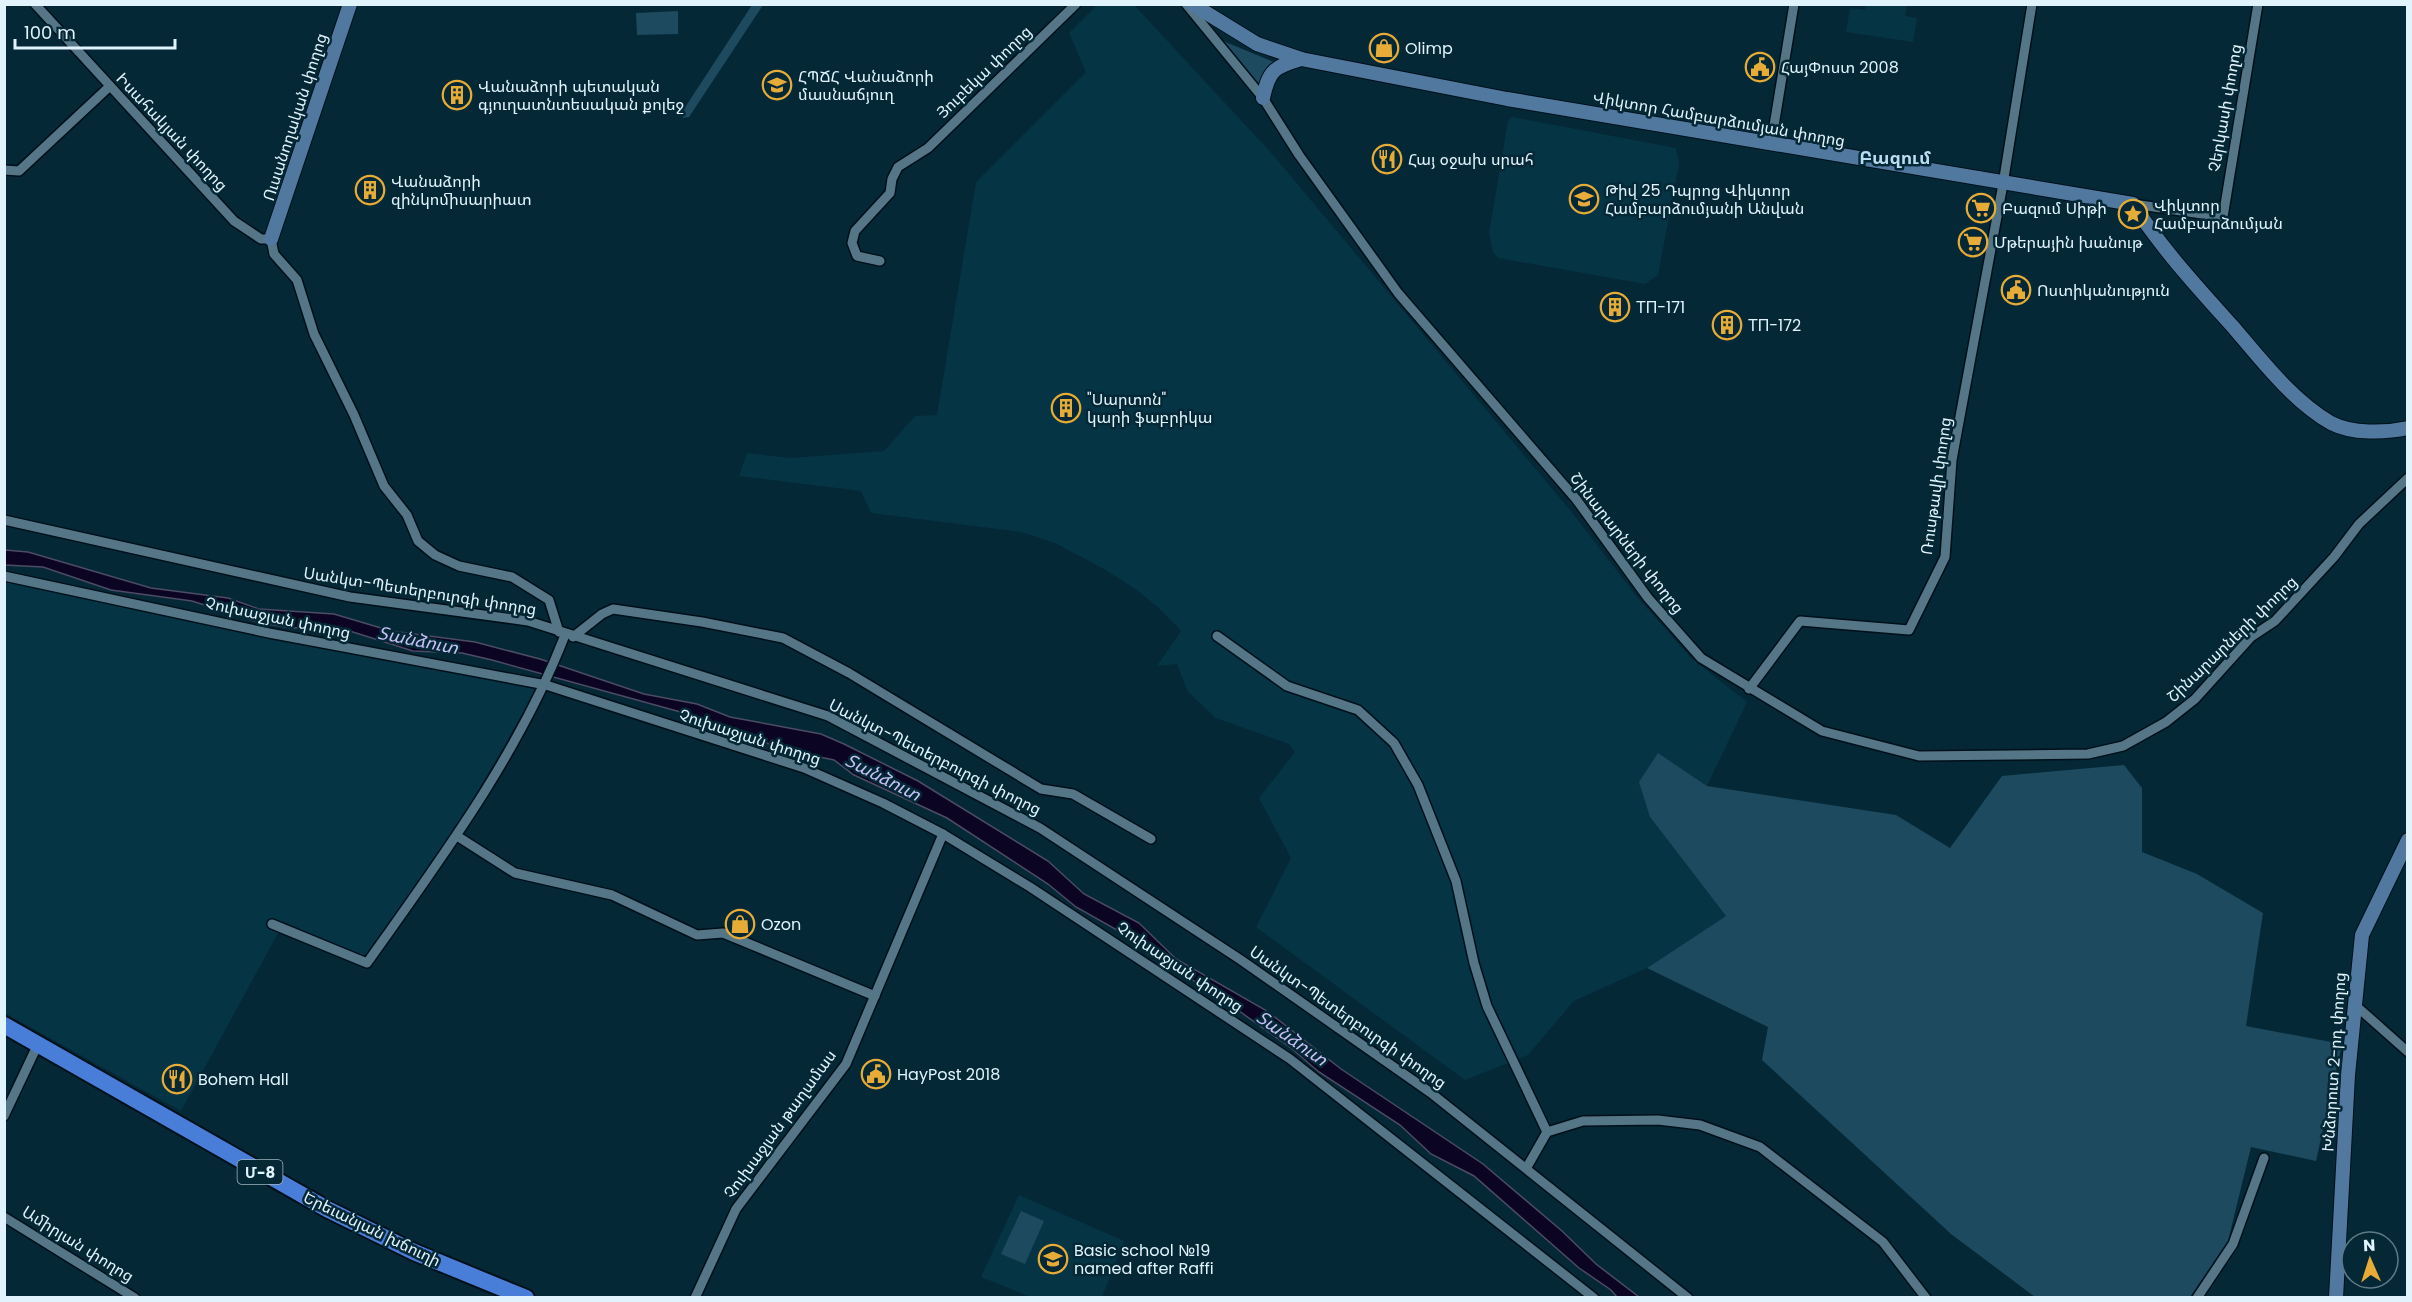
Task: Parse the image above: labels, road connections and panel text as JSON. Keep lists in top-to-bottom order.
{
  "streets": {
    "highway": ["Մ-8", "Երեւանյան խճուղի"],
    "street": [
      "Յուբեկա փողոց",
      "Չերկասի փողոց",
      "Ուսանողական փողոց",
      "Վիկտոր Համբարձումյան փողոց",
      "Իսահակյան փողոց",
      "Ռուսթավի փողոց",
      "Շինարարների փողոց",
      "Սանկտ-Պետերբուրգի փողոց",
      "Չուխաջյան փողոց",
      "Խնձորուտ 2-րդ փողոց",
      "Չուխաջյան թաղամաս",
      "Ամիրյան փողոց"
    ]
  },
  "crossings": [
    ["Չերկասի փողոց", "Վիկտոր Համբարձումյան փողոց"],
    ["Ուսանողական փողոց", "Իսահակյան փողոց"],
    ["Վիկտոր Համբարձումյան փողոց", "Ռուսթավի փողոց"],
    ["Ռուսթավի փողոց", "Շինարարների փողոց"],
    ["Չուխաջյան փողոց", "Չուխաջյան թաղամաս"]
  ],
  "districts": ["Բազում"],
  "water": ["Տանձուտ"],
  "places": {
    "shop": ["Olimp", "Ozon"],
    "public building": ["ՀայՓոստ 2008", "Ոստիկանություն", "HayPost 2018"],
    "school or university": ["ՀՊՃՀ Վանաձորի մասնաճյուղ", "Թիվ 25 Դպրոց Վիկտոր Համբարձումյանի Անվան", "Basic school №19 named after Raffi"],
    "building": [
      "Վանաձորի պետական գյուղատնտեսական քոլեջ",
      "Վանաձորի զինկոմիսարիատ",
      "ТП-171",
      "ТП-172",
      "\"Սարտոն\" կարի ֆաբրիկա"
    ],
    "restaurant": ["Հայ օջախ սրահ", "Bohem Hall"],
    "supermarket": ["Բազում Սիթի", "Մթերային խանութ"],
    "place": ["Վիկտոր Համբարձումյան"]
  },
  "scale_bar": "100 m",
  "north": "top"
}
